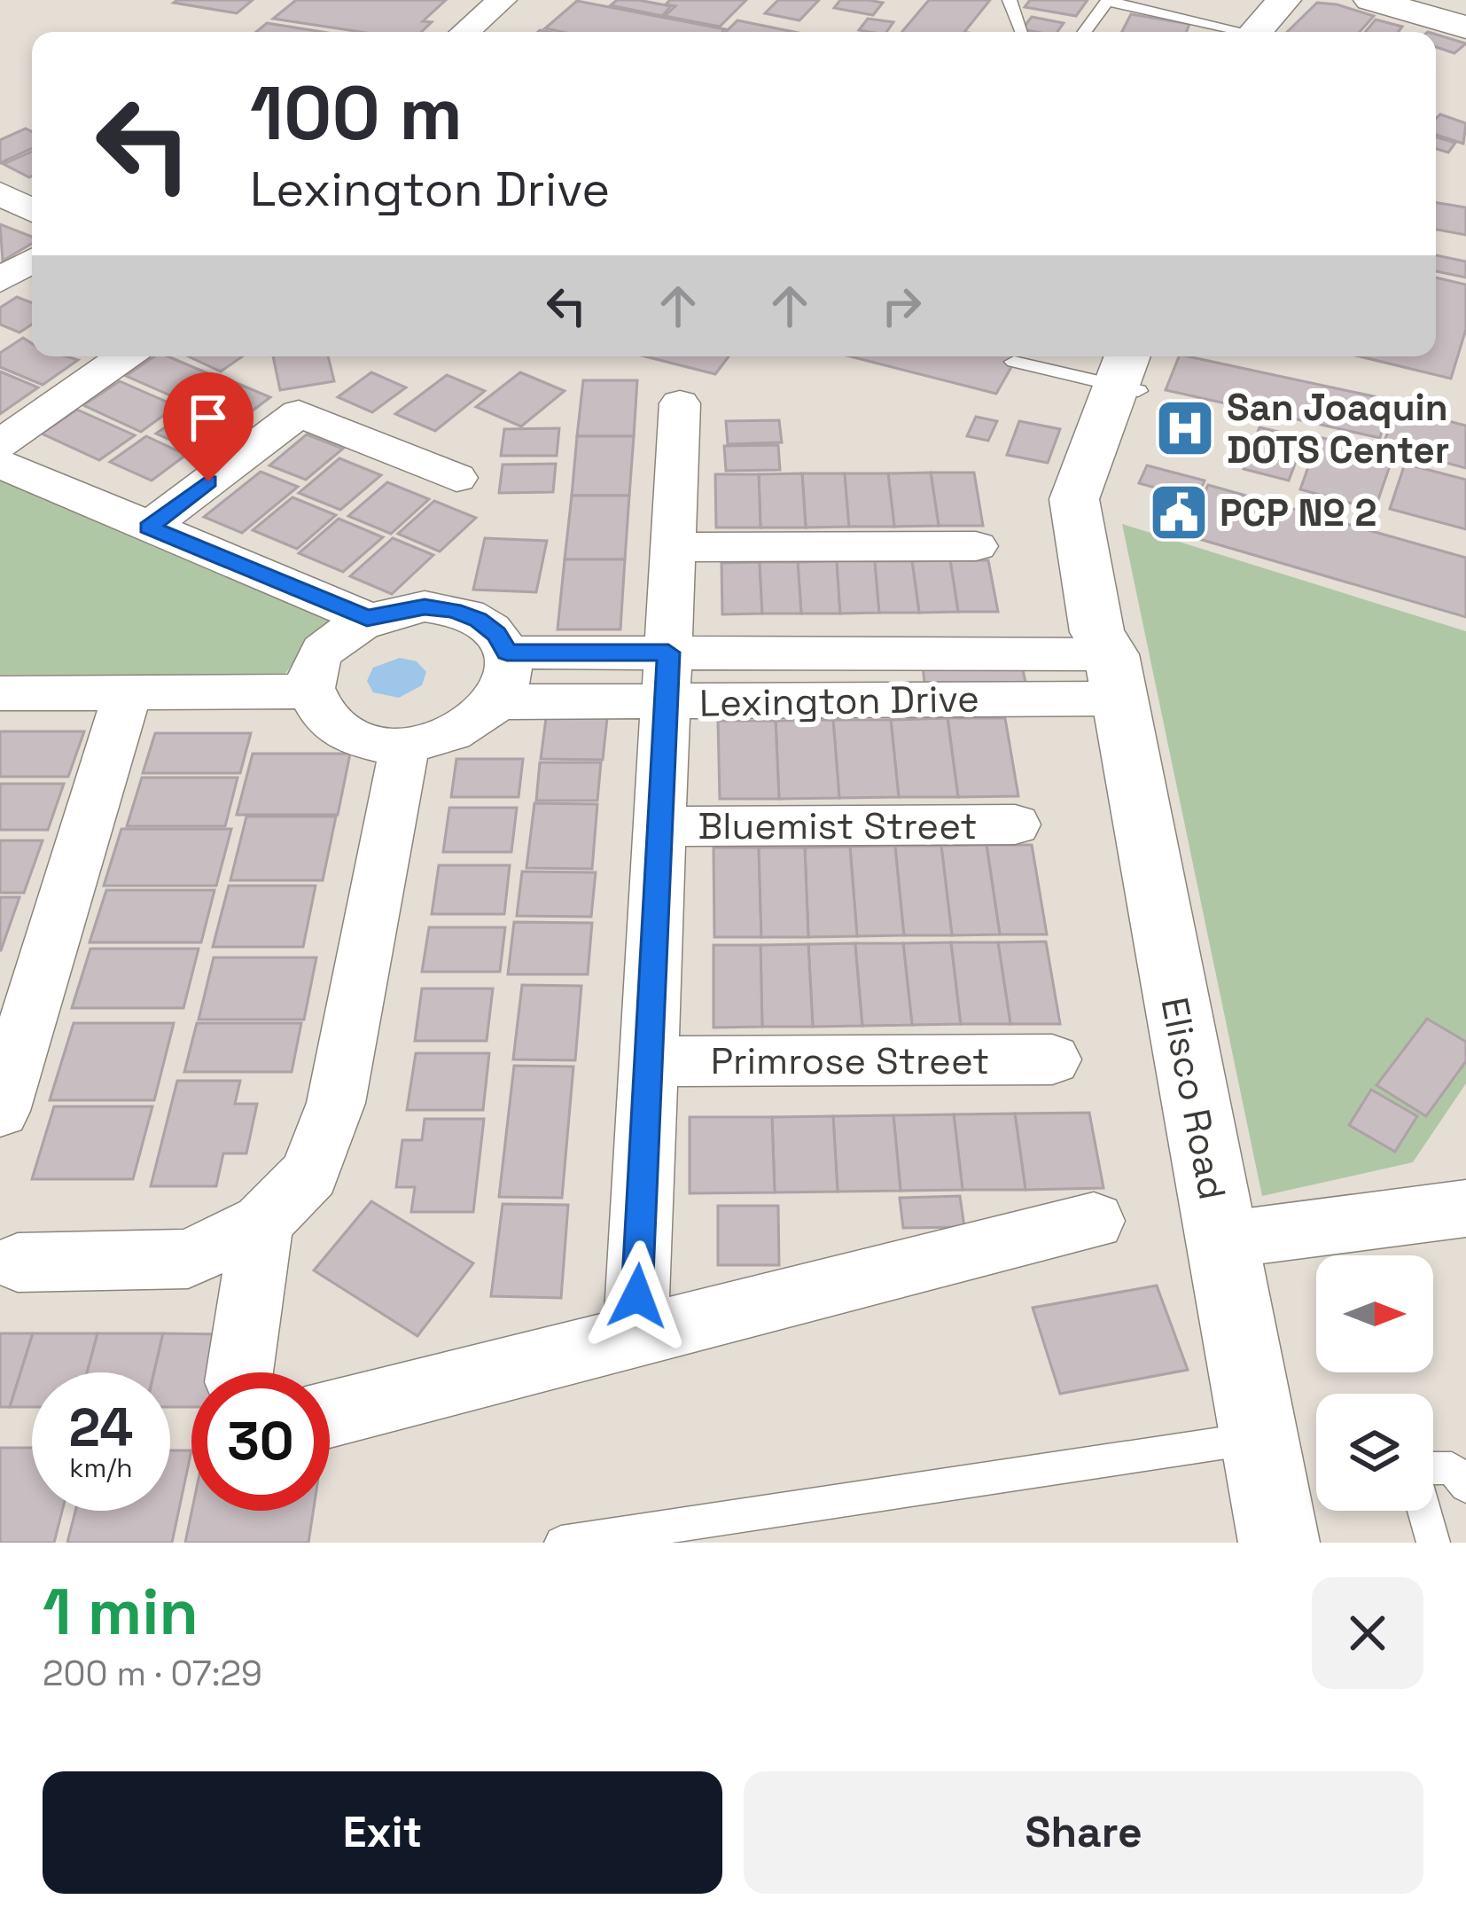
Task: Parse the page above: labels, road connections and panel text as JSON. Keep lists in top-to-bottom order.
{
  "streets": {
    "main road": ["Elisco Road"],
    "street": ["Lexington Drive", "Bluemist Street", "Primrose Street"]
  },
  "crossings": [
    ["Lexington Drive", "Elisco Road"]
  ],
  "places": {
    "hospital": ["San Joaquin DOTS Center"],
    "public building": ["PCP № 2"]
  },
  "north": "right",
  "page": {
    "turn": ["100 m", "Lexington Drive"],
    "speed": "24 km/h",
    "limit": "30",
    "heading": ["1 min", "200 m · 07:29"],
    "buttons": ["Exit", "Share"]
  }
}
